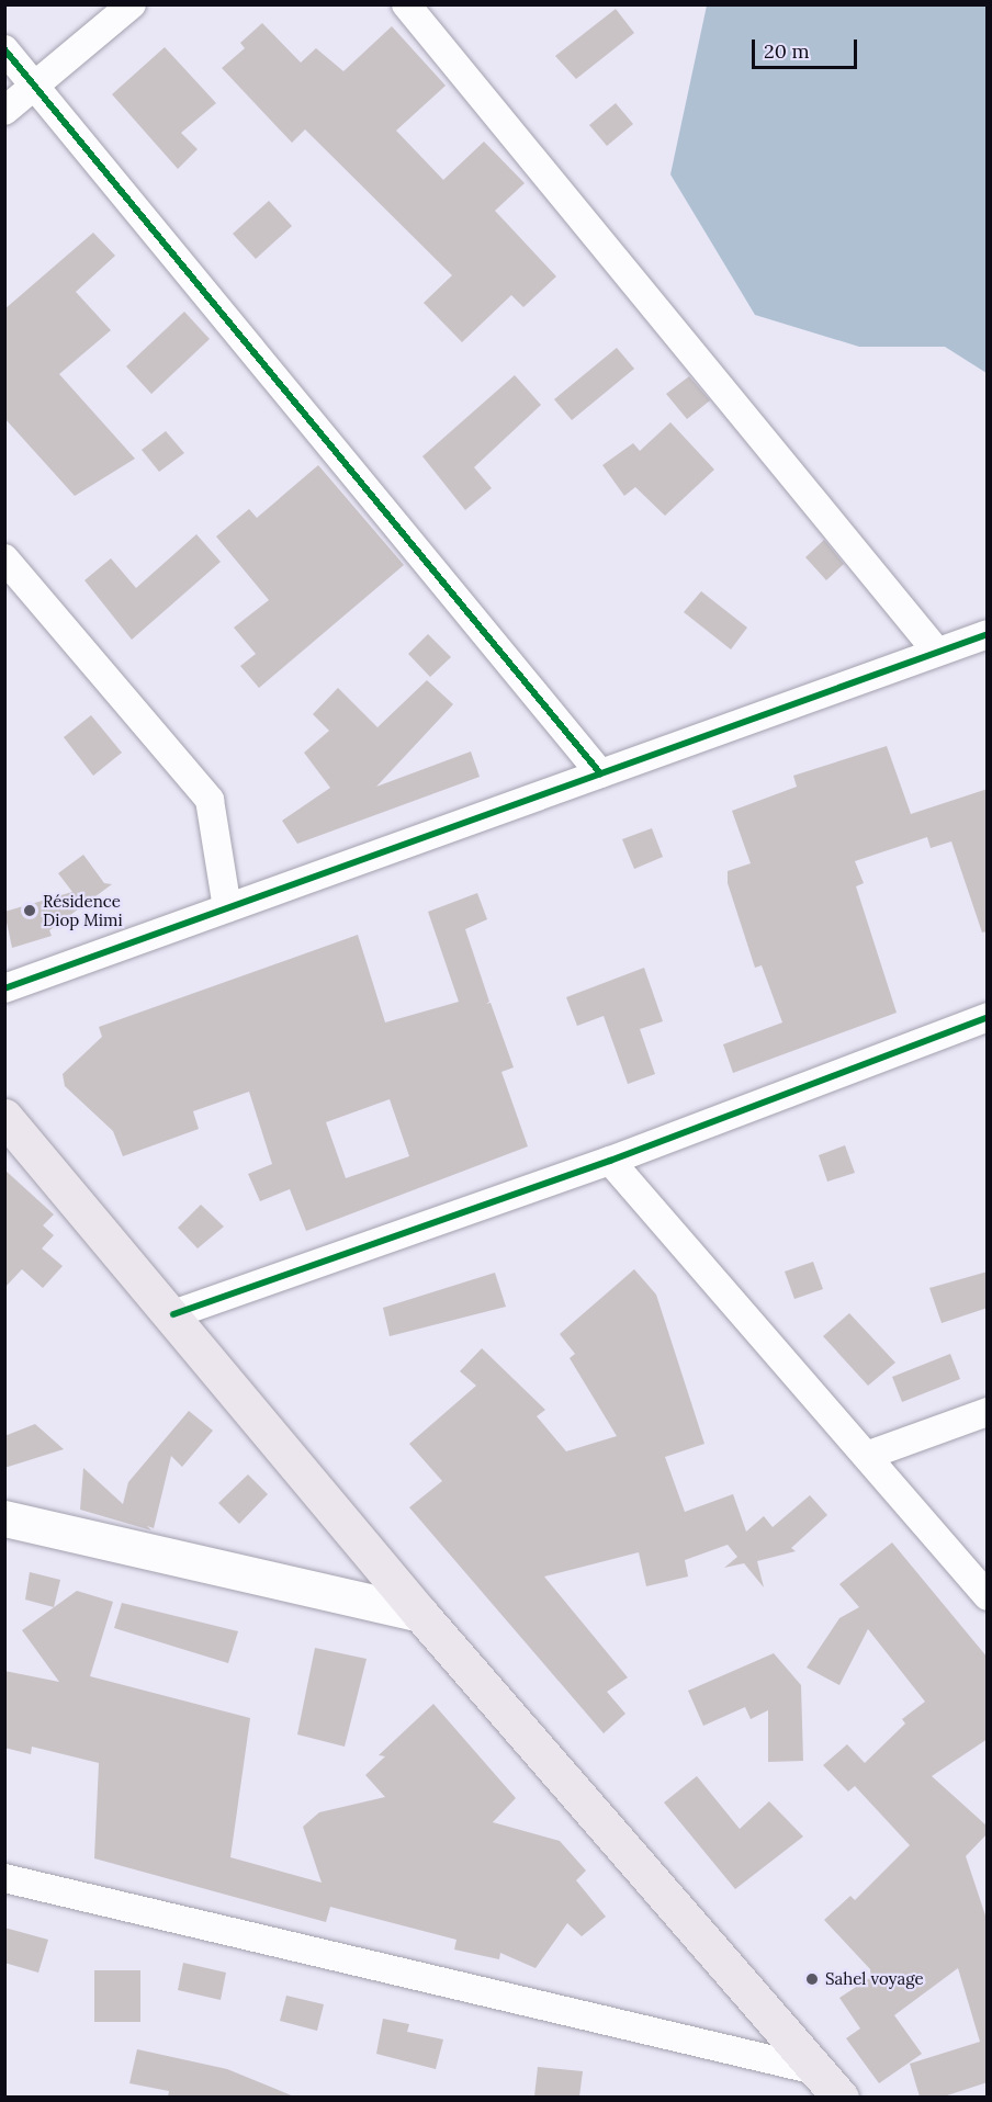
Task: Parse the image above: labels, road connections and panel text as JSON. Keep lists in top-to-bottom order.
{
  "places": ["Résidence Diop Mimi", "Sahel voyage"],
  "scale_bar": "20 m"
}
